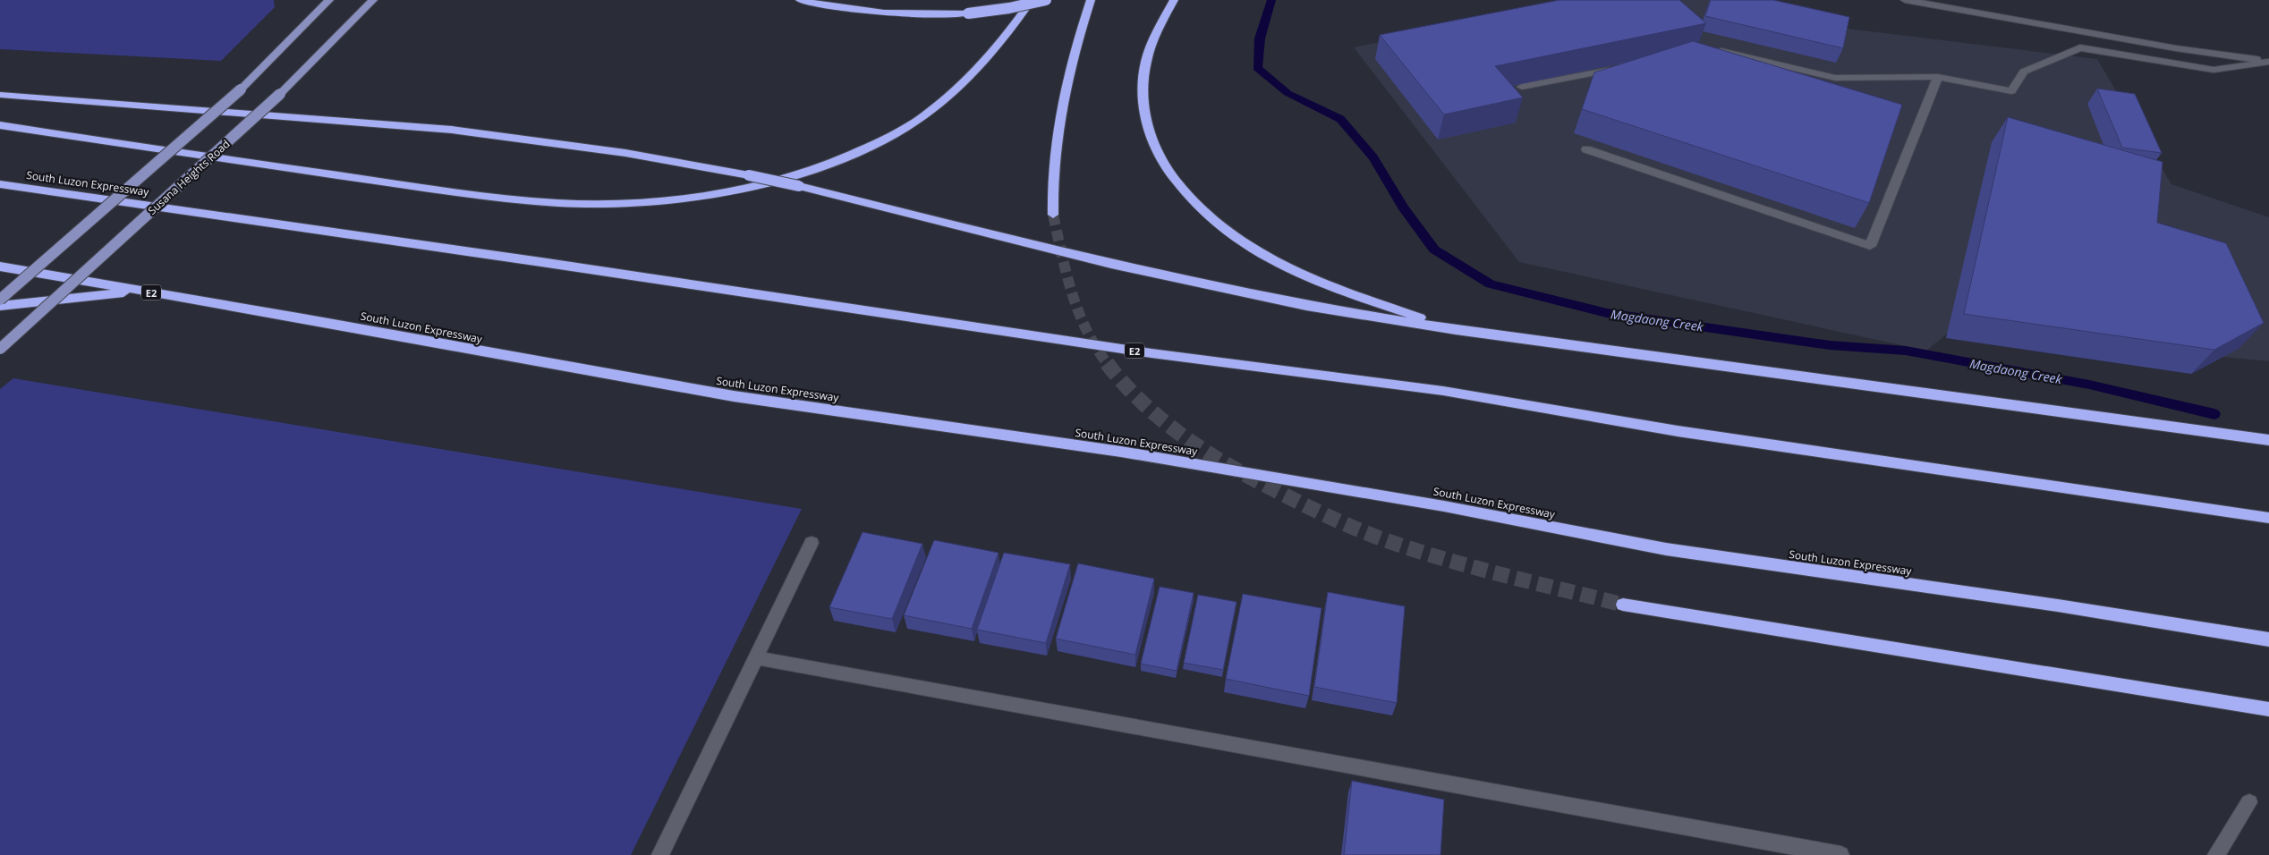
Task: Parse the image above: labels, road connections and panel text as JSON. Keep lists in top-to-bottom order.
{
  "streets": {
    "highway": ["South Luzon Expressway", "E2"],
    "main road": ["Susana Heights Road"]
  },
  "water": ["Magdaong Creek"]
}
